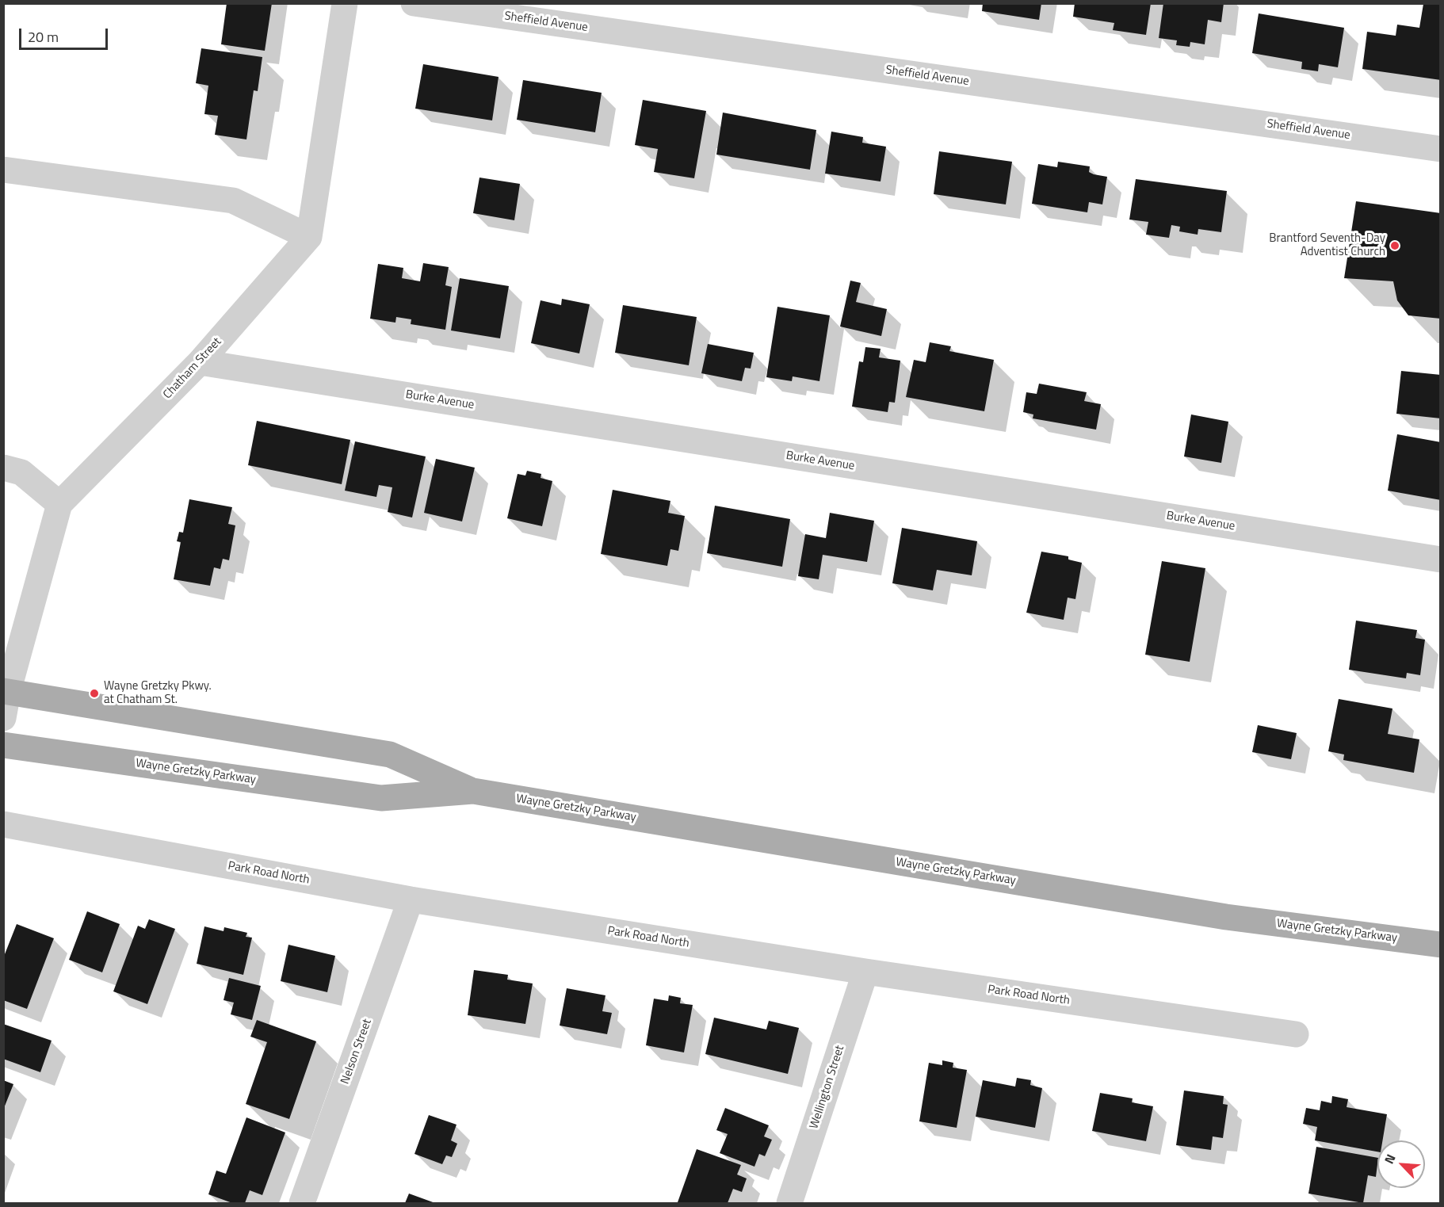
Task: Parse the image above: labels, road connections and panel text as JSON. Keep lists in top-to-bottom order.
{
  "streets": {
    "main road": ["Wayne Gretzky Parkway"],
    "street": [
      "Sheffield Avenue",
      "Chatham Street",
      "Burke Avenue",
      "Park Road North",
      "Nelson Street",
      "Wellington Street"
    ]
  },
  "crossings": [
    ["Chatham Street", "Burke Avenue"],
    ["Chatham Street", "Wayne Gretzky Parkway"],
    ["Park Road North", "Nelson Street"],
    ["Park Road North", "Wellington Street"]
  ],
  "places": ["Brantford Seventh-Day Adventist Church", "Wayne Gretzky Pkwy. at Chatham St."],
  "scale_bar": "20 m",
  "north": "top left"
}
